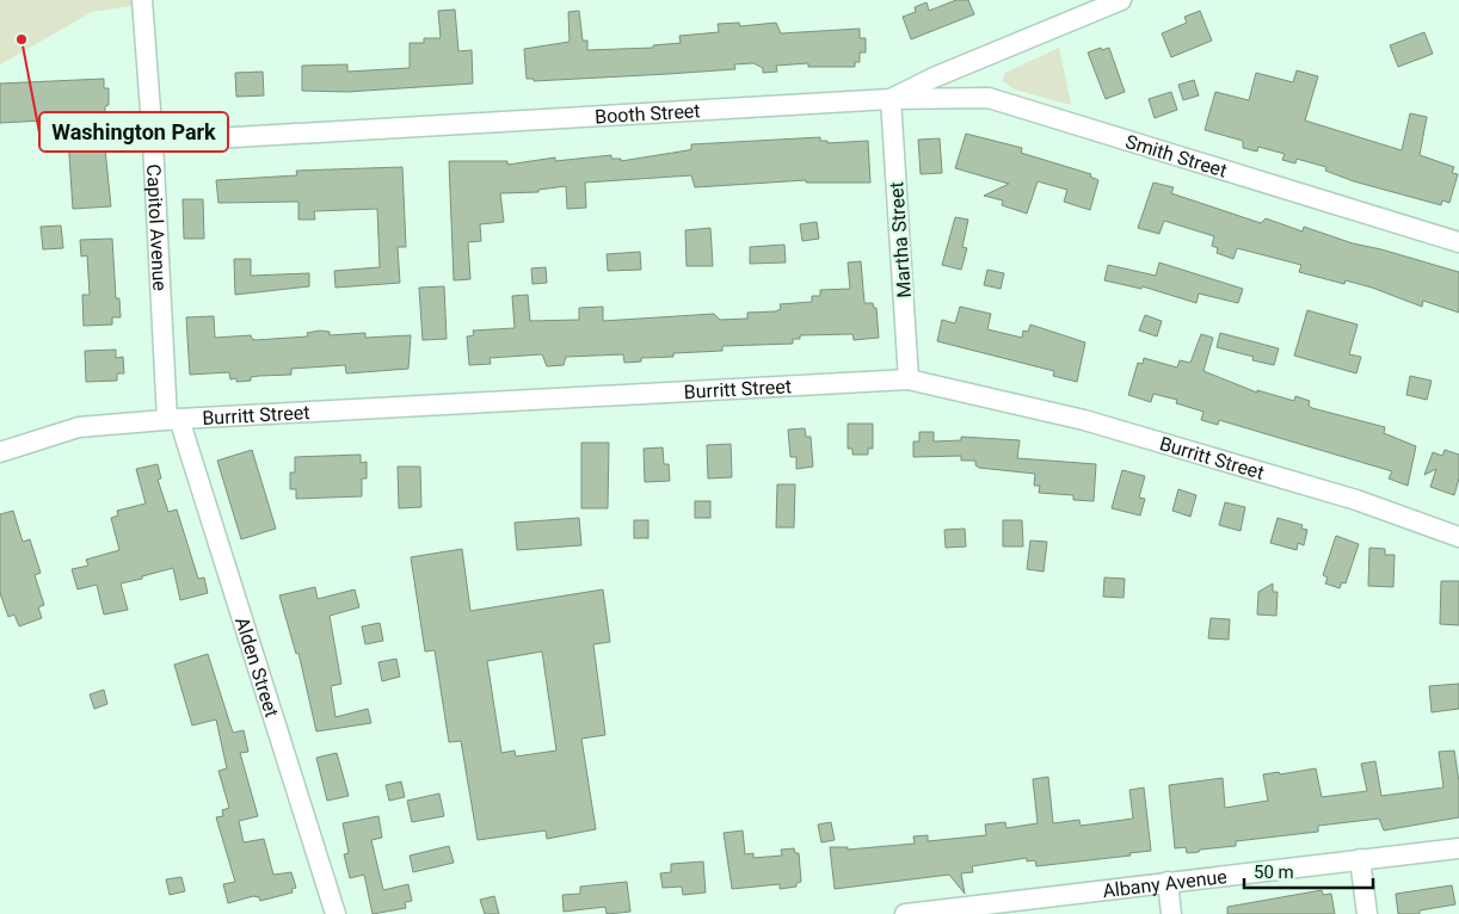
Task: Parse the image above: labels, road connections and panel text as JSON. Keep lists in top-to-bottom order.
{
  "streets": {
    "street": [
      "Booth Street",
      "Smith Street",
      "Capitol Avenue",
      "Martha Street",
      "Burritt Street",
      "Alden Street",
      "Albany Avenue"
    ]
  },
  "crossings": [
    ["Booth Street", "Smith Street"],
    ["Booth Street", "Capitol Avenue"],
    ["Booth Street", "Martha Street"],
    ["Smith Street", "Martha Street"],
    ["Capitol Avenue", "Burritt Street"],
    ["Capitol Avenue", "Alden Street"],
    ["Martha Street", "Burritt Street"],
    ["Burritt Street", "Alden Street"]
  ],
  "places": ["Washington Park"],
  "scale_bar": "50 m"
}
